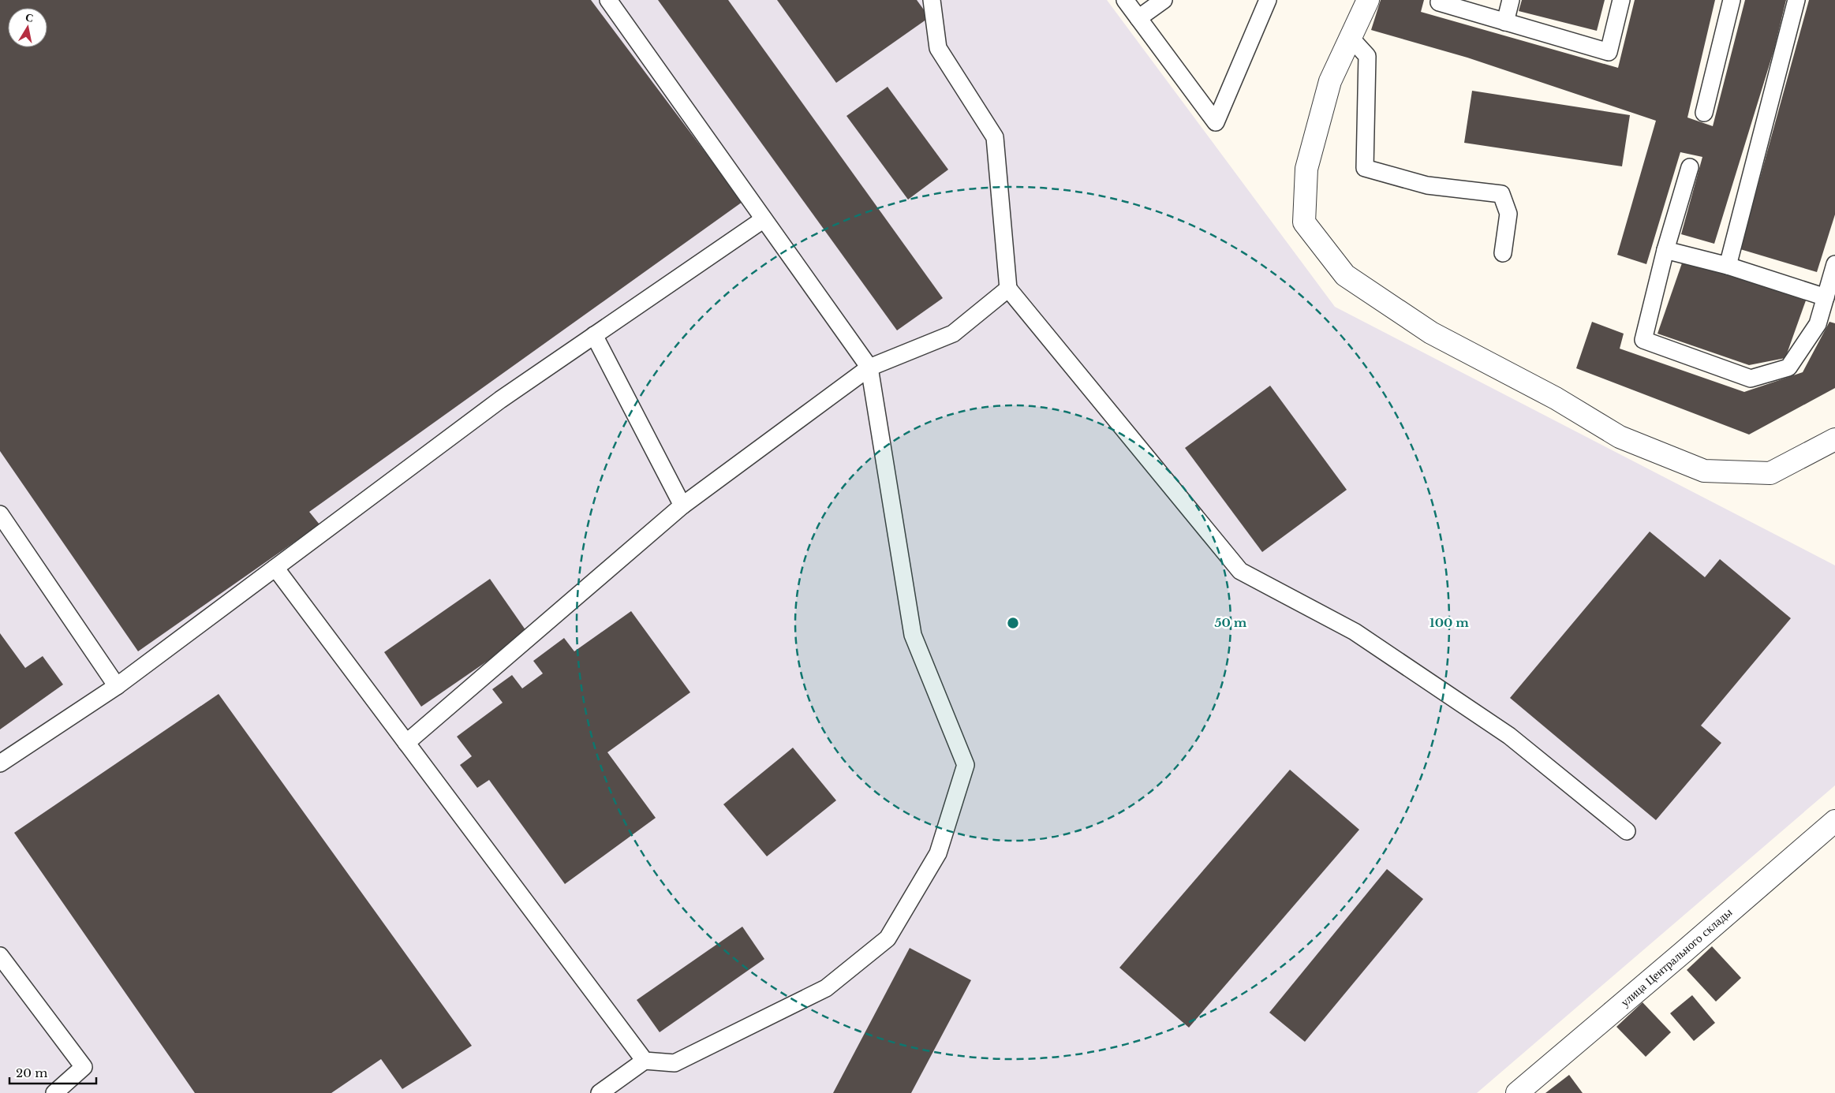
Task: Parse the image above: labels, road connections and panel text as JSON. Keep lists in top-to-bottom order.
{
  "streets": {
    "street": ["улица Центрального склады"]
  },
  "scale_bar": "20 m",
  "north": "top",
  "rings": ["50 m", "100 m"]
}
